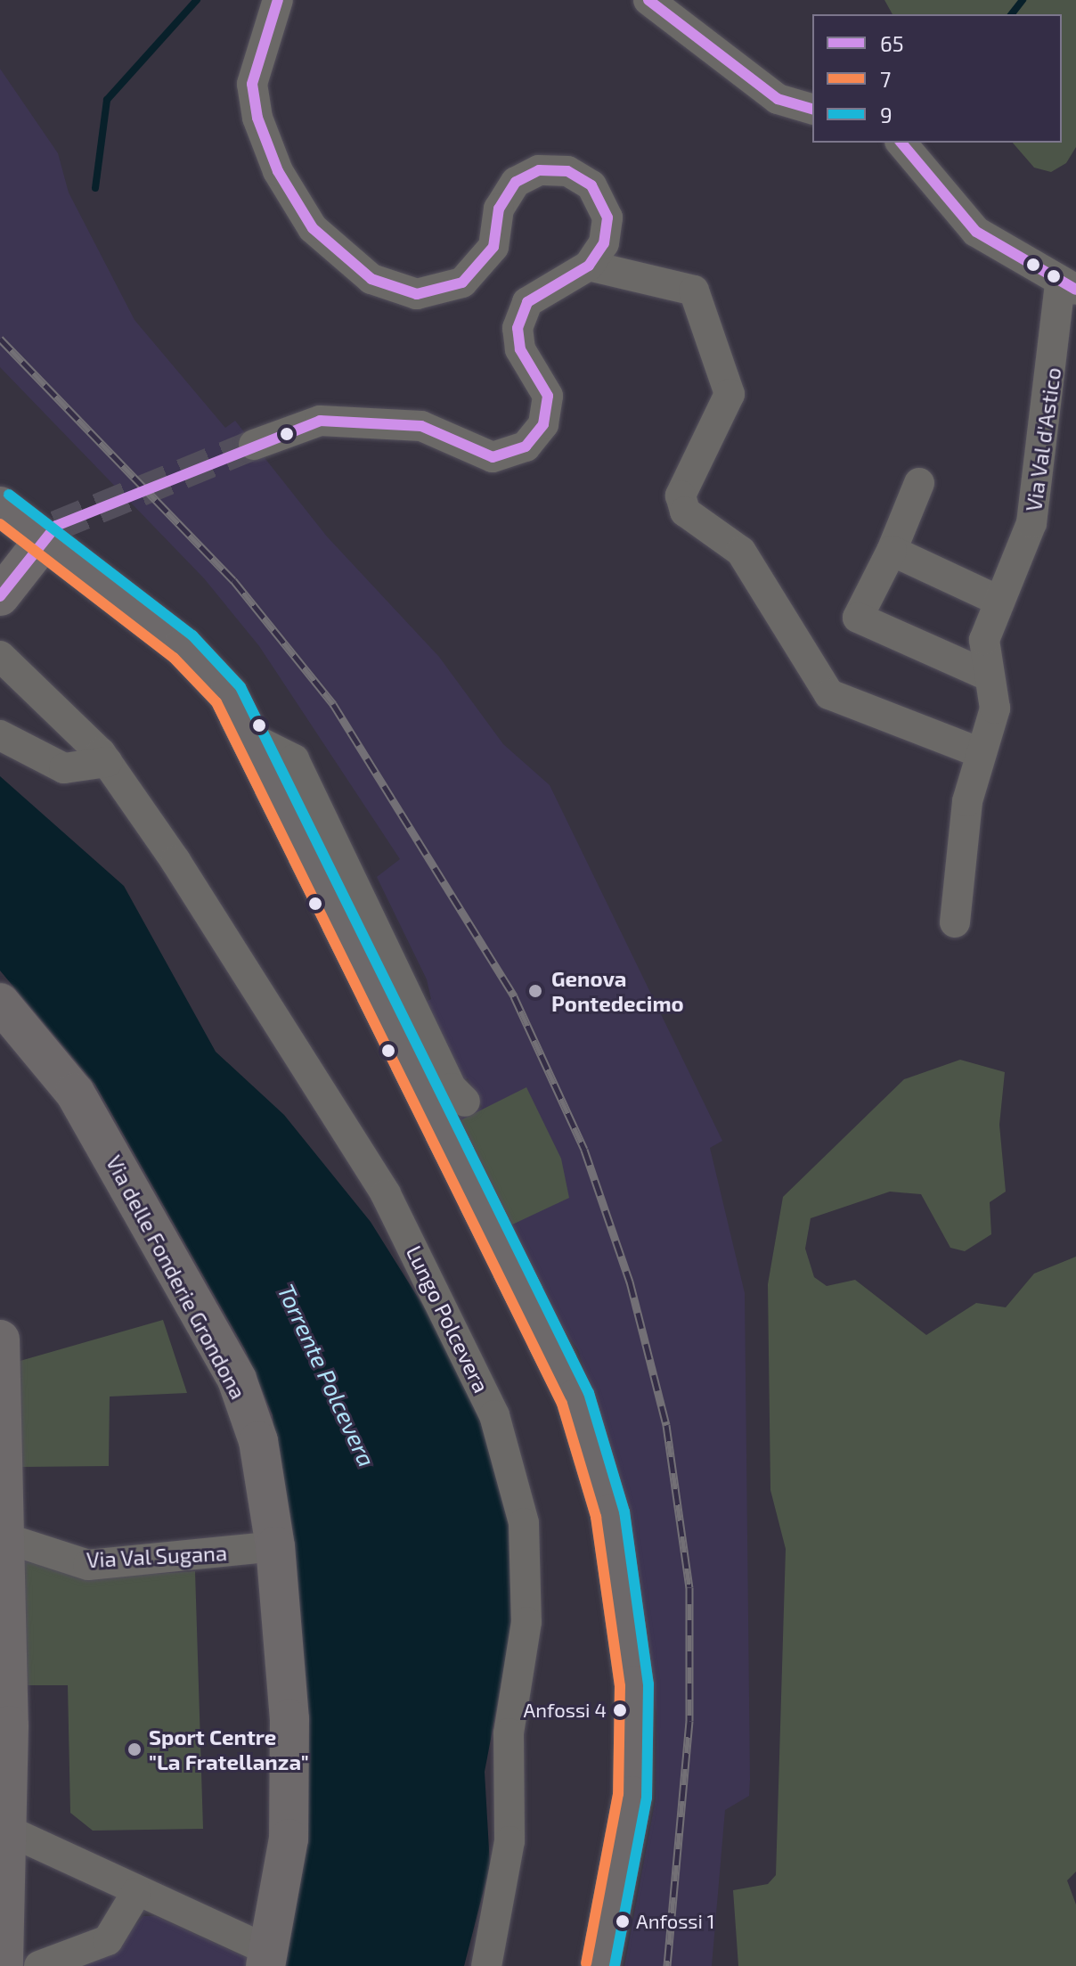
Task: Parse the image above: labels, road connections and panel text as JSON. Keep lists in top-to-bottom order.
{
  "streets": {
    "main road": ["Via delle Fonderie Grondona"],
    "street": ["Via Val d'Astico", "Lungo Polcevera", "Via Val Sugana"]
  },
  "crossings": [
    ["Via delle Fonderie Grondona", "Via Val Sugana"]
  ],
  "water": ["Torrente Polcevera"],
  "places": [
    "Genova Pontedecimo",
    "Anfossi 4",
    "Sport Centre \"La Fratellanza\"",
    "Anfossi 1"
  ],
  "lines": ["transit line 65", "transit line 9", "transit line 7"],
  "legend": ["65", "7", "9"]
}
